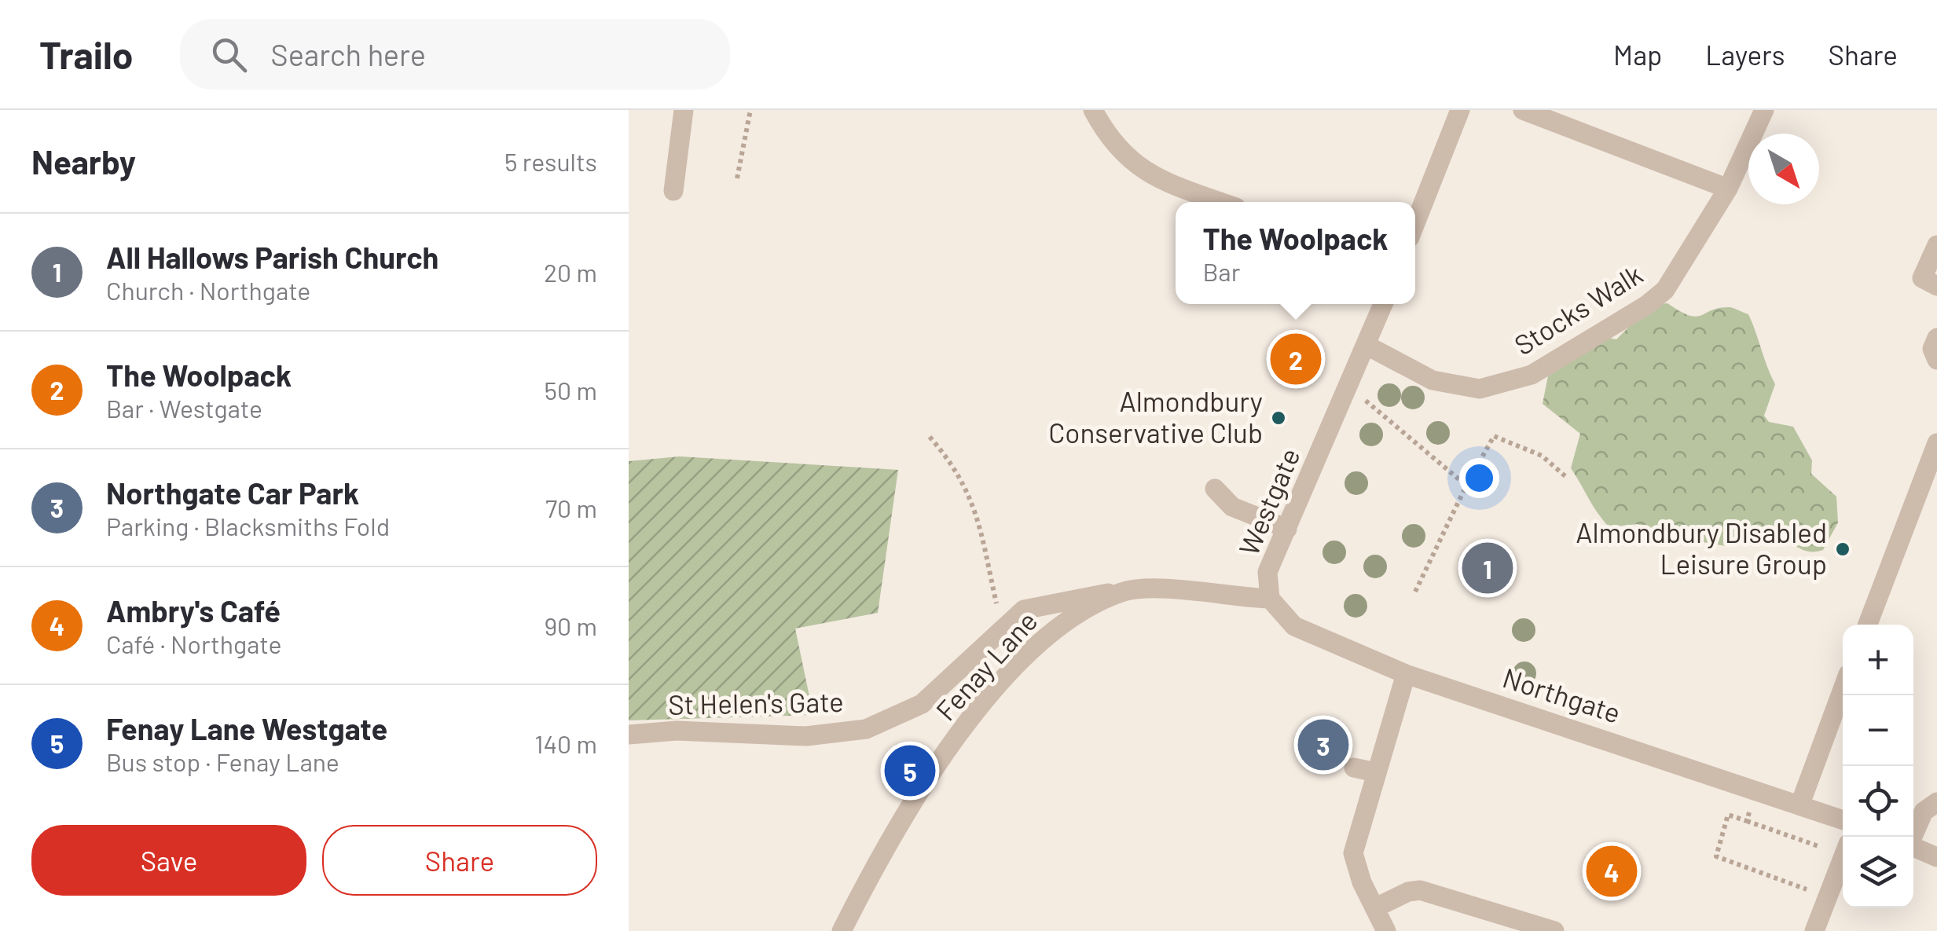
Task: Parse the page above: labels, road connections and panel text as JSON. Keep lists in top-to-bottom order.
{
  "streets": {
    "street": [
      "Stocks Walk",
      "Westgate",
      "Fenay Lane",
      "Northgate",
      "St Helen's Gate"
    ]
  },
  "crossings": [
    ["Stocks Walk", "Westgate"],
    ["Westgate", "Fenay Lane"],
    ["Westgate", "Northgate"],
    ["Fenay Lane", "Northgate"],
    ["Fenay Lane", "St Helen's Gate"]
  ],
  "places": ["Almondbury Conservative Club", "Almondbury Disabled Leisure Group"],
  "north": "bottom right",
  "page": {
    "header": "Trailo",
    "search": "Search here",
    "nav": ["Map", "Layers", "Share"],
    "heading": ["Nearby", "5 results"],
    "popup": ["The Woolpack", "Bar"],
    "list": [
      {
        "mark": "1",
        "name": "All Hallows Parish Church",
        "note": "Church · Northgate",
        "value": "20 m"
      },
      {
        "mark": "2",
        "name": "The Woolpack",
        "note": "Bar · Westgate",
        "value": "50 m"
      },
      {
        "mark": "3",
        "name": "Northgate Car Park",
        "note": "Parking · Blacksmiths Fold",
        "value": "70 m"
      },
      {
        "mark": "4",
        "name": "Ambry's Café",
        "note": "Café · Northgate",
        "value": "90 m"
      },
      {
        "mark": "5",
        "name": "Fenay Lane Westgate",
        "note": "Bus stop · Fenay Lane",
        "value": "140 m"
      }
    ],
    "pins": [
      "2",
      "1",
      "3",
      "5",
      "4"
    ],
    "map_buttons": ["+", "−"],
    "buttons": ["Save", "Share"]
  }
}
